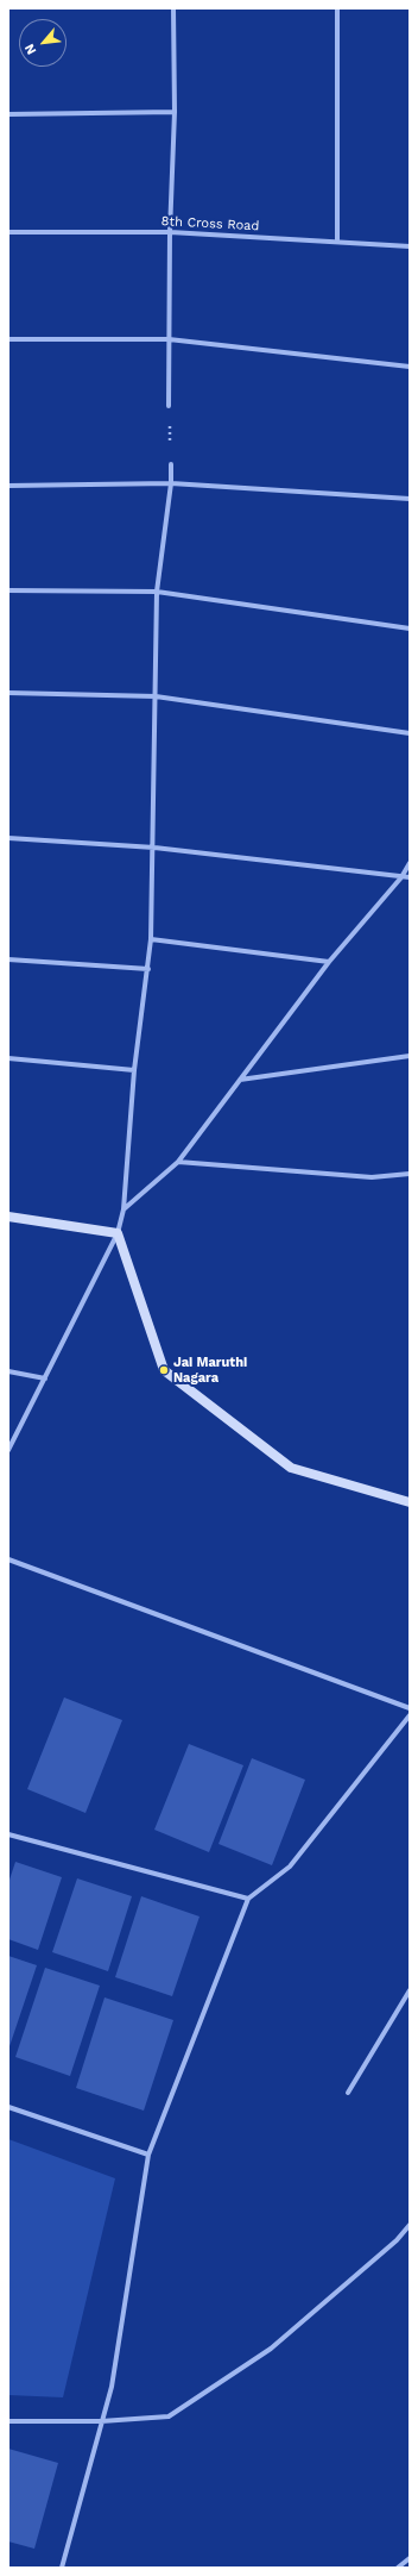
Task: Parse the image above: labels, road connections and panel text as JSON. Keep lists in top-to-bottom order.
{
  "streets": {
    "street": ["8th Cross Road"]
  },
  "places": ["Jai Maruthi Nagara"],
  "north": "bottom left"
}
